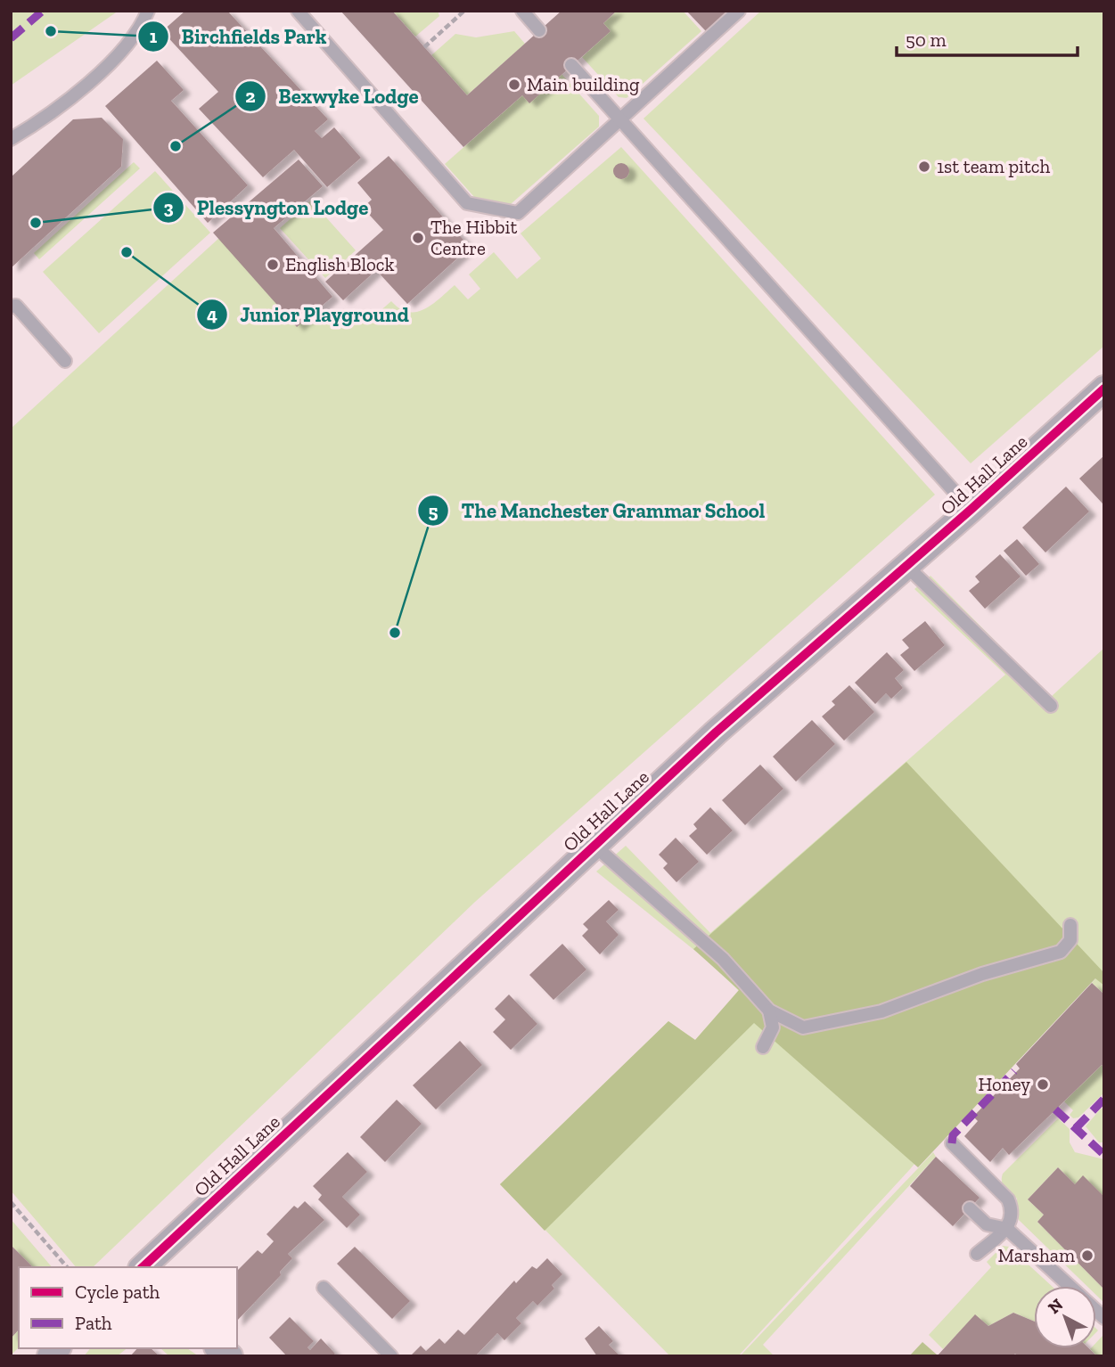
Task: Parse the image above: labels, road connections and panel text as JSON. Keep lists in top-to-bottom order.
{
  "streets": {
    "street": ["Old Hall Lane"]
  },
  "places": [
    "Birchfields Park",
    "Main building",
    "Bexwyke Lodge",
    "1st team pitch",
    "Plessyngton Lodge",
    "The Hibbit Centre",
    "Junior Playground",
    "English Block",
    "The Manchester Grammar School",
    "Honey",
    "Marsham"
  ],
  "legend": ["Cycle path", "Path"],
  "scale_bar": "50 m",
  "north": "top left"
}
